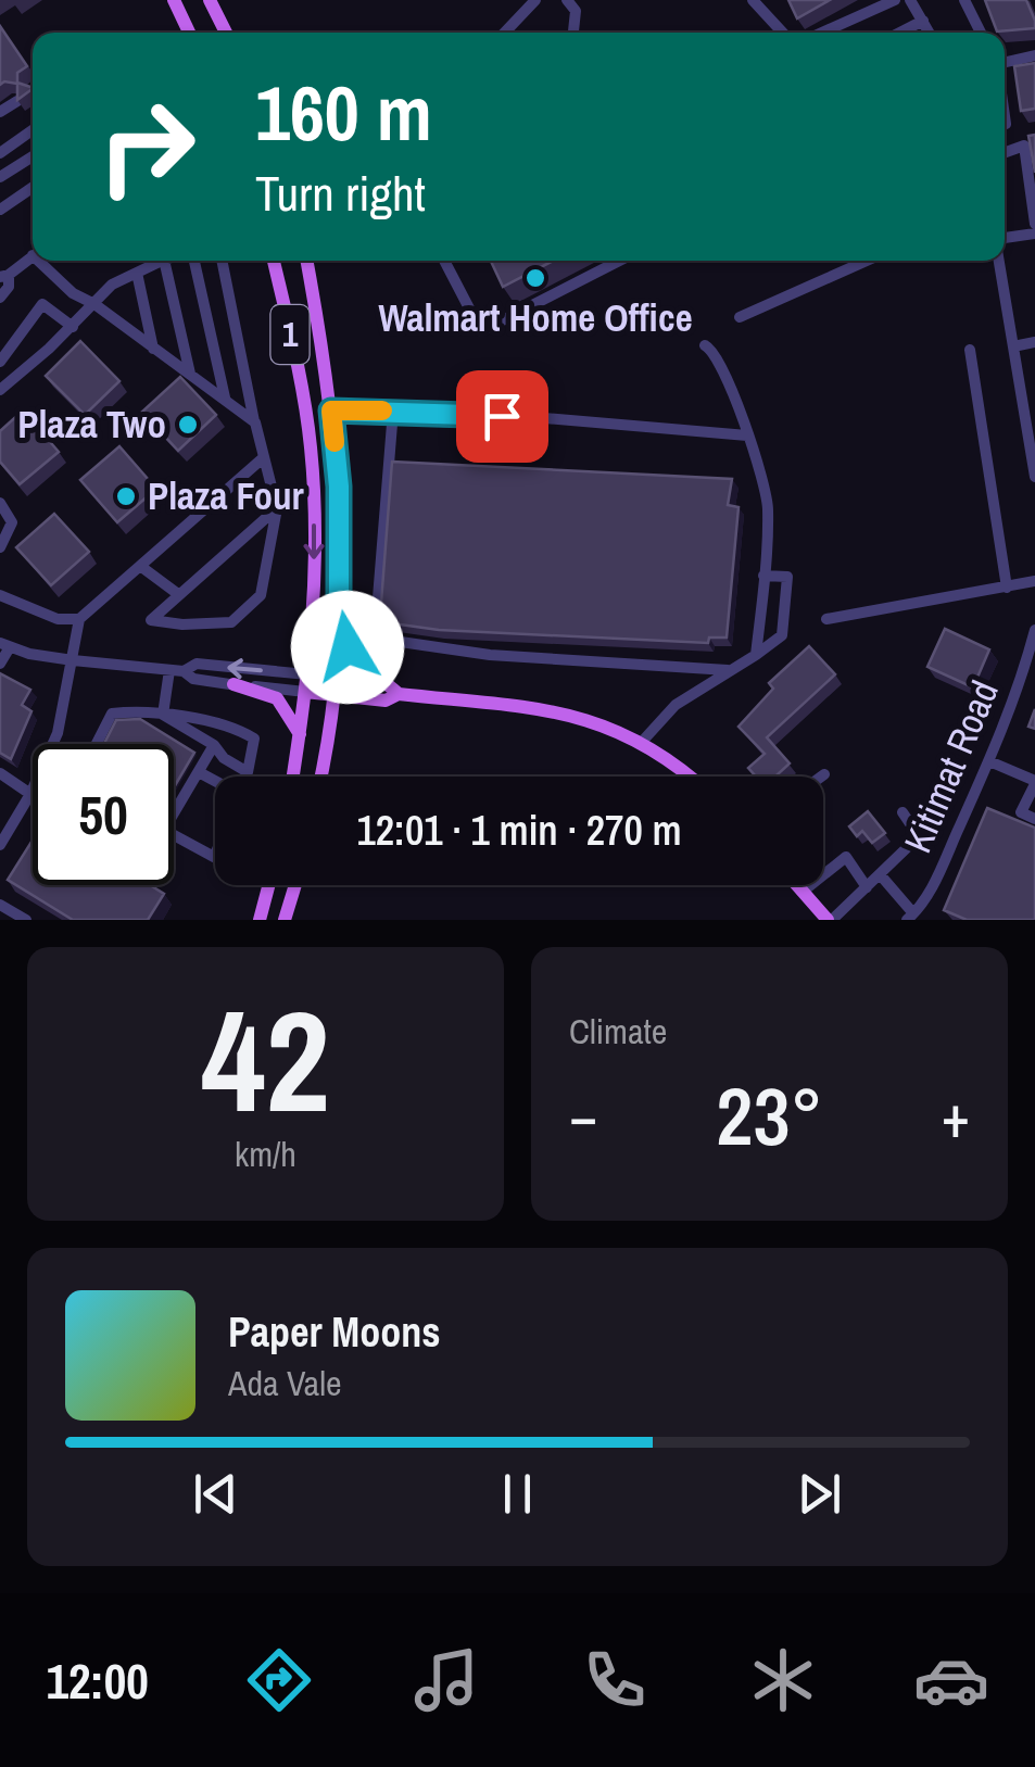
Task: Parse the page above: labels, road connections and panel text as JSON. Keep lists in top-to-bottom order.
{
  "streets": {
    "main road": ["1"],
    "street": ["Kitimat Road"]
  },
  "places": ["Walmart Home Office", "Plaza Two", "Plaza Four"],
  "page": {
    "turn": ["160 m", "Turn right"],
    "limit": "50",
    "trip": "12:01 · 1 min · 270 m",
    "tile": [
      ["42", "km/h"],
      "Climate"
    ],
    "heat": ["−", "23°", "+"],
    "song": ["Paper Moons", "Ada Vale"],
    "tabs": "12:00"
  }
}
